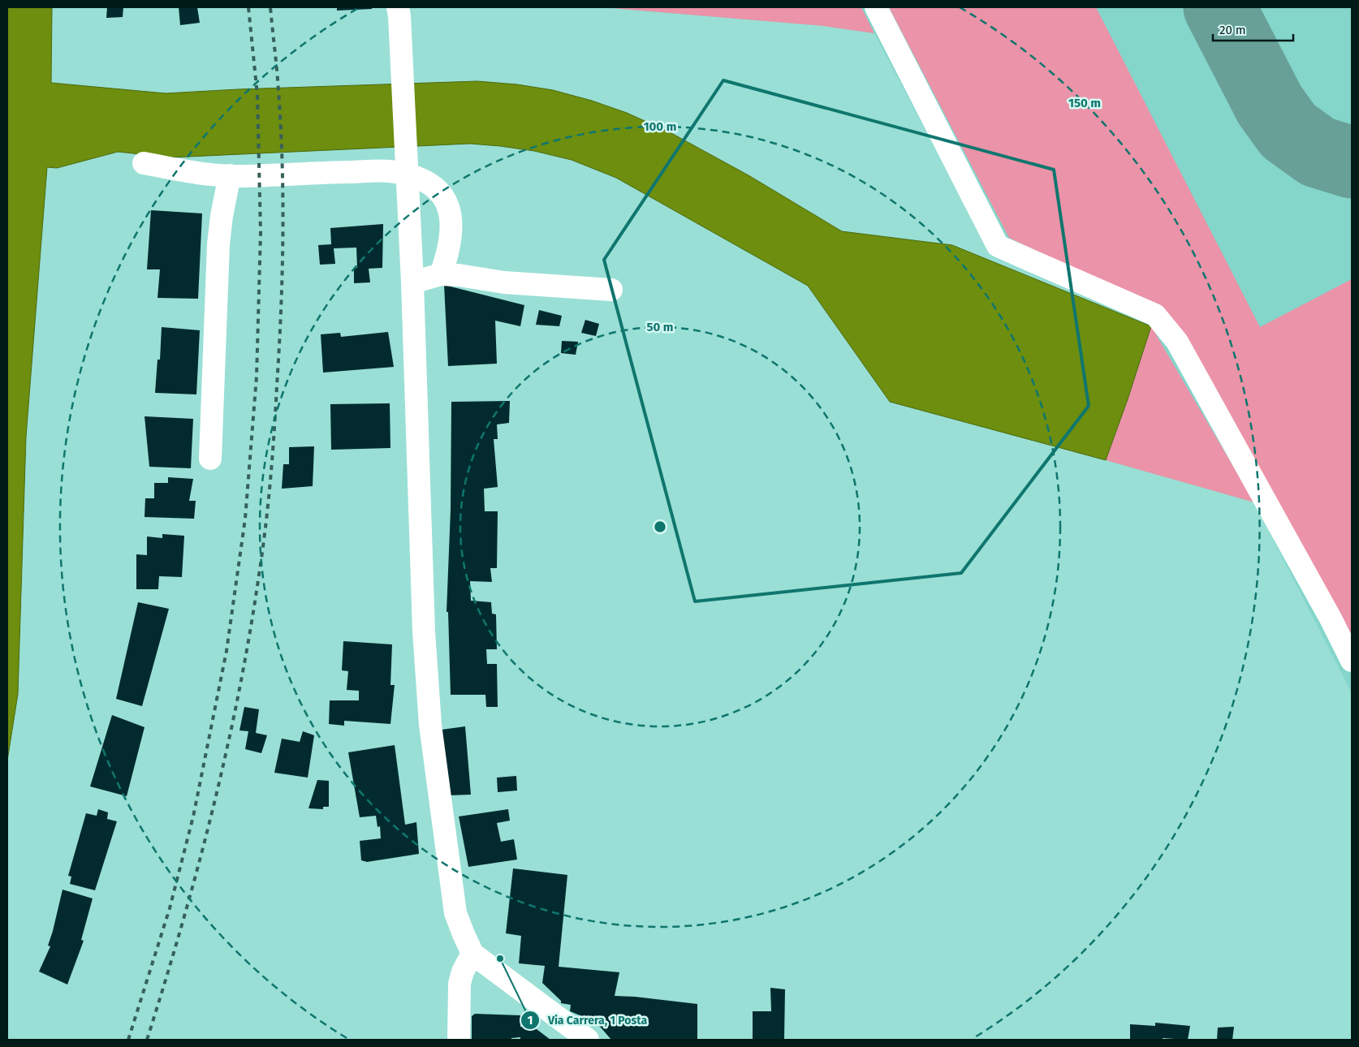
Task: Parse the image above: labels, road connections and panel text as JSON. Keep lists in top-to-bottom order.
{
  "places": ["Via Carrera, 1 Posta"],
  "scale_bar": "20 m",
  "rings": ["150 m", "100 m", "50 m"]
}
